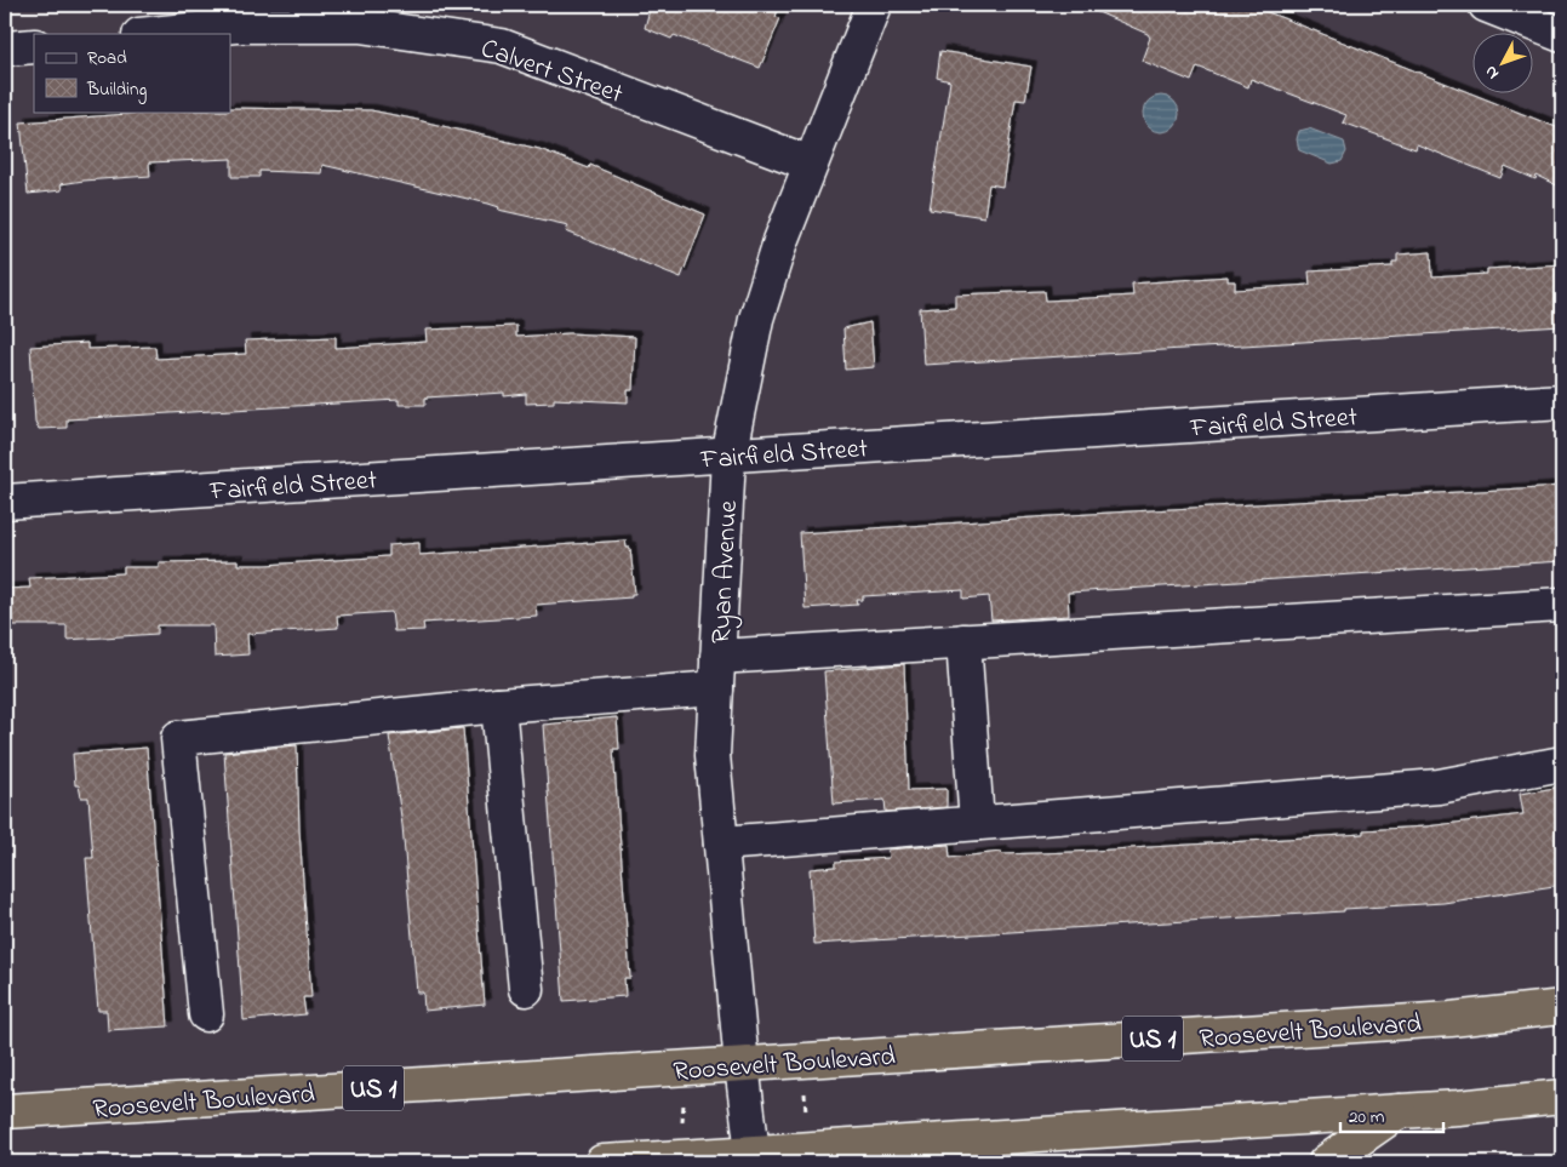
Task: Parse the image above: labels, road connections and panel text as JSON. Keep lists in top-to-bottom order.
{
  "streets": {
    "highway": ["Roosevelt Boulevard", "US 1"],
    "street": ["Calvert Street", "Fairfield Street", "Ryan Avenue"]
  },
  "crossings": [
    ["Calvert Street", "Ryan Avenue"],
    ["Fairfield Street", "Ryan Avenue"],
    ["Ryan Avenue", "Roosevelt Boulevard"]
  ],
  "legend": ["Road", "Building"],
  "scale_bar": "20 m",
  "north": "bottom left"
}
